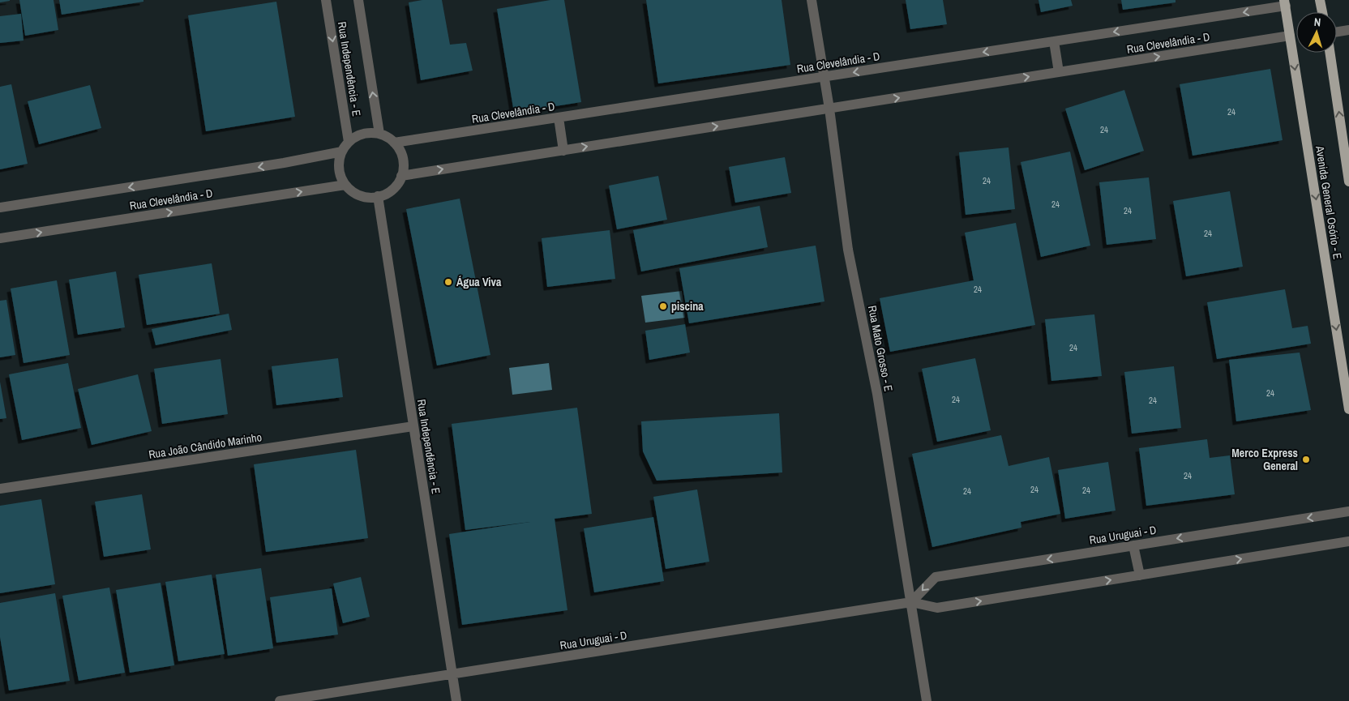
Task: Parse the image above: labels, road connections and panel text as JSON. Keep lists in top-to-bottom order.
{
  "streets": {
    "main road": ["Avenida General Osório - E"],
    "street": [
      "Rua Clevelândia - D",
      "Rua Independência - E",
      "Rua Mato Grosso - E",
      "Rua João Cândido Marinho",
      "Rua Uruguai - D"
    ]
  },
  "crossings": [
    ["Rua Clevelândia - D", "Rua Independência - E"],
    ["Rua Clevelândia - D", "Avenida General Osório - E"],
    ["Rua Clevelândia - D", "Rua Mato Grosso - E"],
    ["Rua Independência - E", "Rua João Cândido Marinho"],
    ["Rua Independência - E", "Rua Uruguai - D"],
    ["Rua Mato Grosso - E", "Rua Uruguai - D"]
  ],
  "places": ["Água Viva", "piscina", "Merco Express General"],
  "house_numbers": [
    "24",
    "24",
    "24",
    "24",
    "24",
    "24",
    "24",
    "24",
    "24",
    "24",
    "24",
    "24",
    "24",
    "24",
    "24"
  ],
  "north": "top"
}
